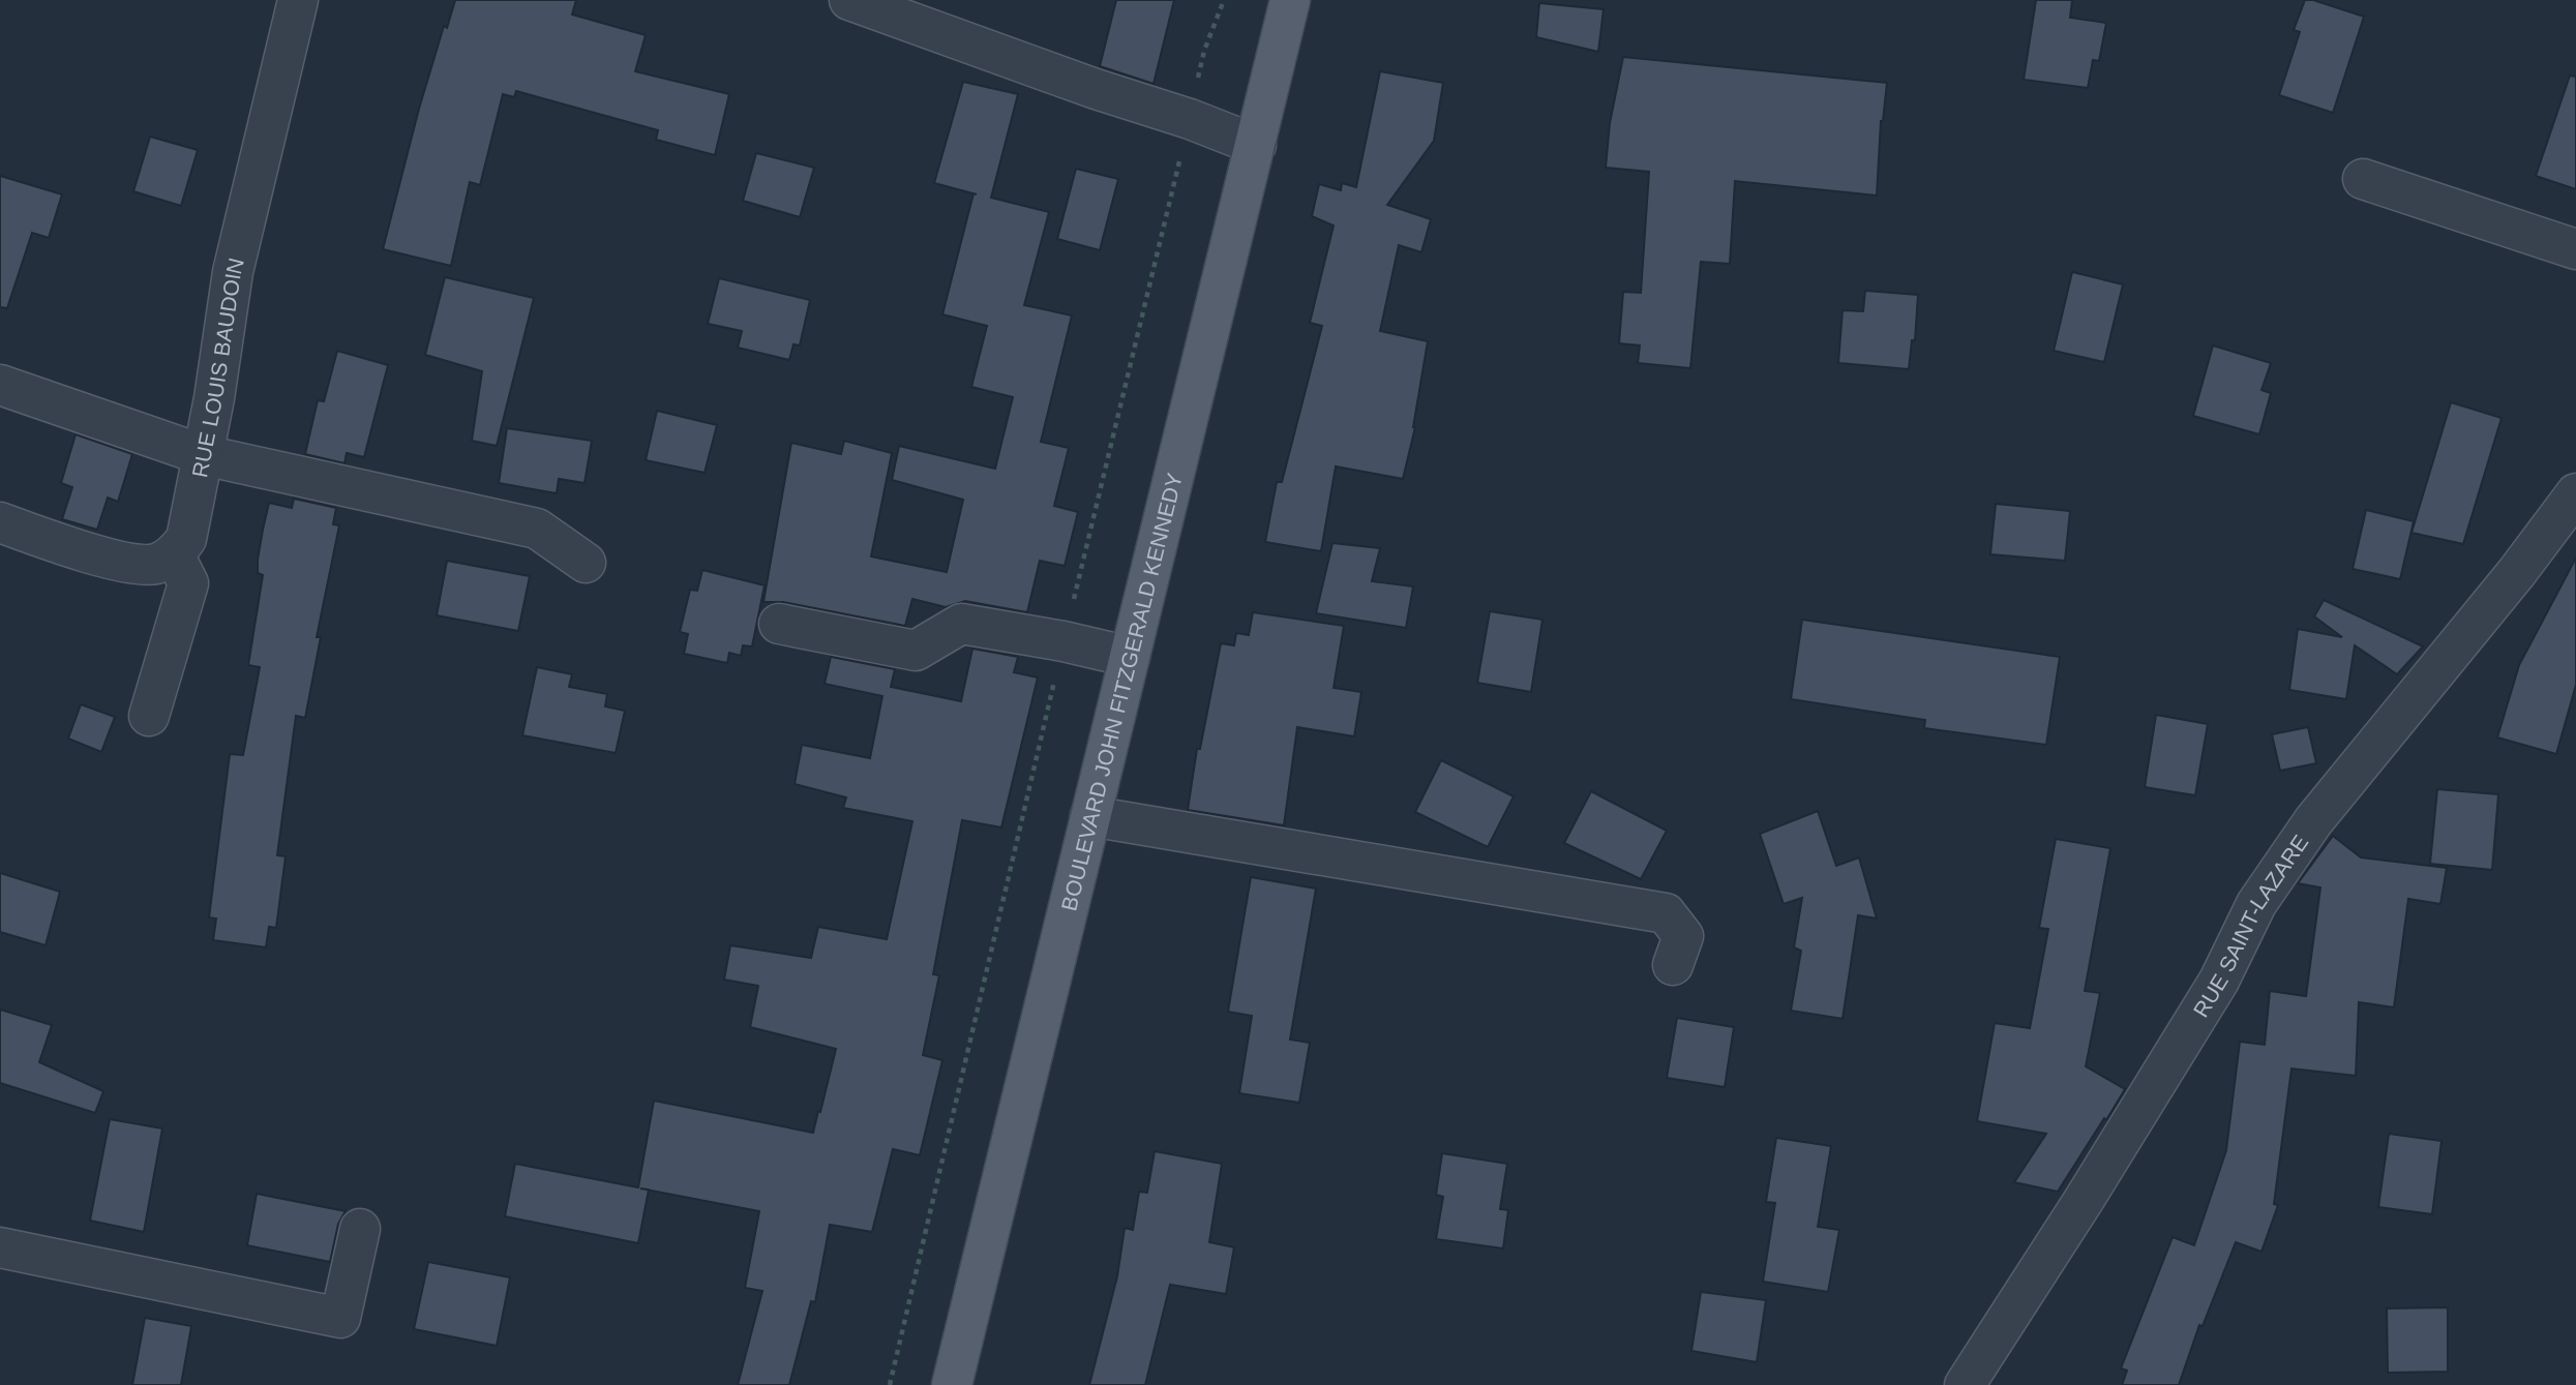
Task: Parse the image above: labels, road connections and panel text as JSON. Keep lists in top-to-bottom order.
{
  "streets": {
    "main road": ["BOULEVARD JOHN FITZGERALD KENNEDY"],
    "street": ["RUE LOUIS BAUDOIN", "RUE SAINT-LAZARE"]
  }
}
